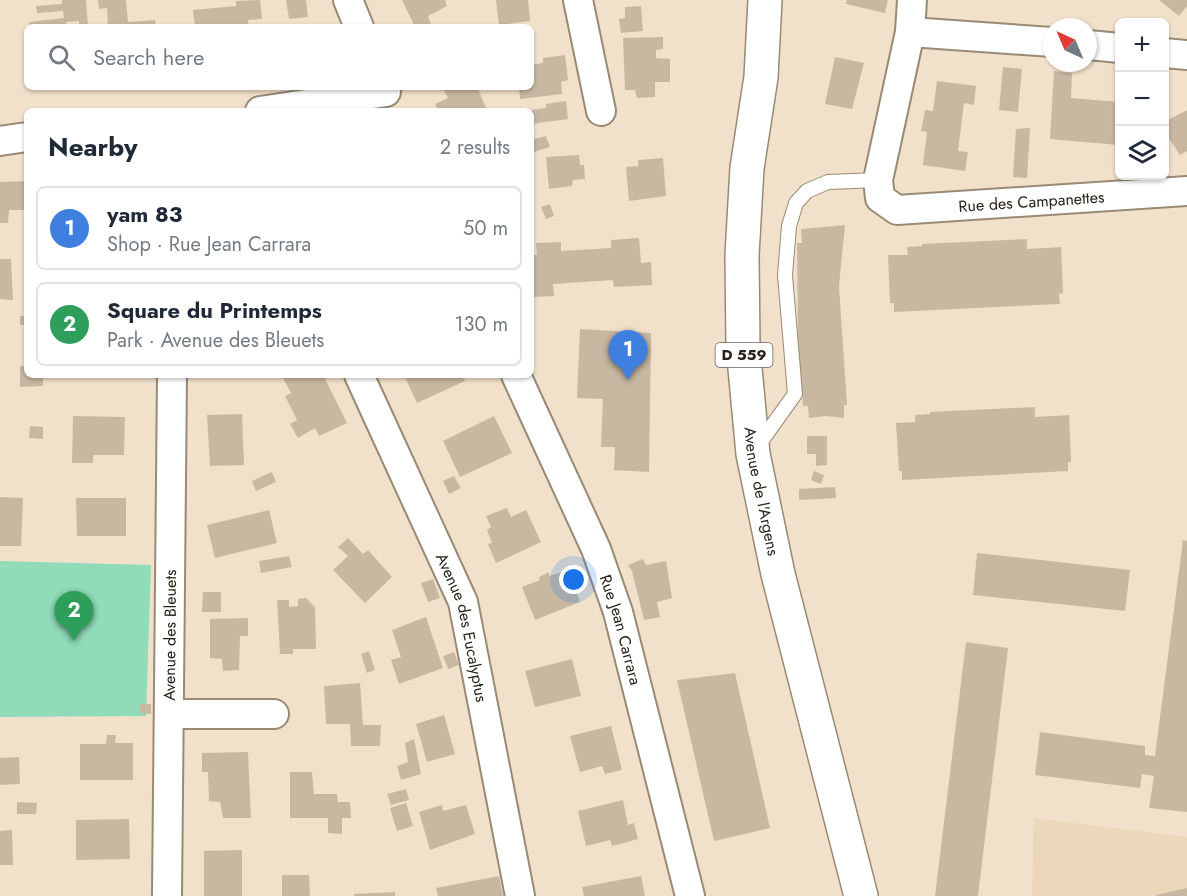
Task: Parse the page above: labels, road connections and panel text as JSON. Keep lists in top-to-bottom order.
{
  "streets": {
    "main road": ["D 559", "Avenue de l'Argens"],
    "street": [
      "Rue des Campanettes",
      "Avenue des Eucalyptus",
      "Rue Jean Carrara",
      "Avenue des Bleuets"
    ]
  },
  "north": "top left",
  "page": {
    "map_buttons": ["+", "−"],
    "search": "Search here",
    "heading": ["Nearby", "2 results"],
    "list": [
      {
        "mark": "1",
        "name": "yam 83",
        "note": "Shop · Rue Jean Carrara",
        "value": "50 m"
      },
      {
        "mark": "2",
        "name": "Square du Printemps",
        "note": "Park · Avenue des Bleuets",
        "value": "130 m"
      }
    ],
    "pins": ["1", "2"]
  }
}
